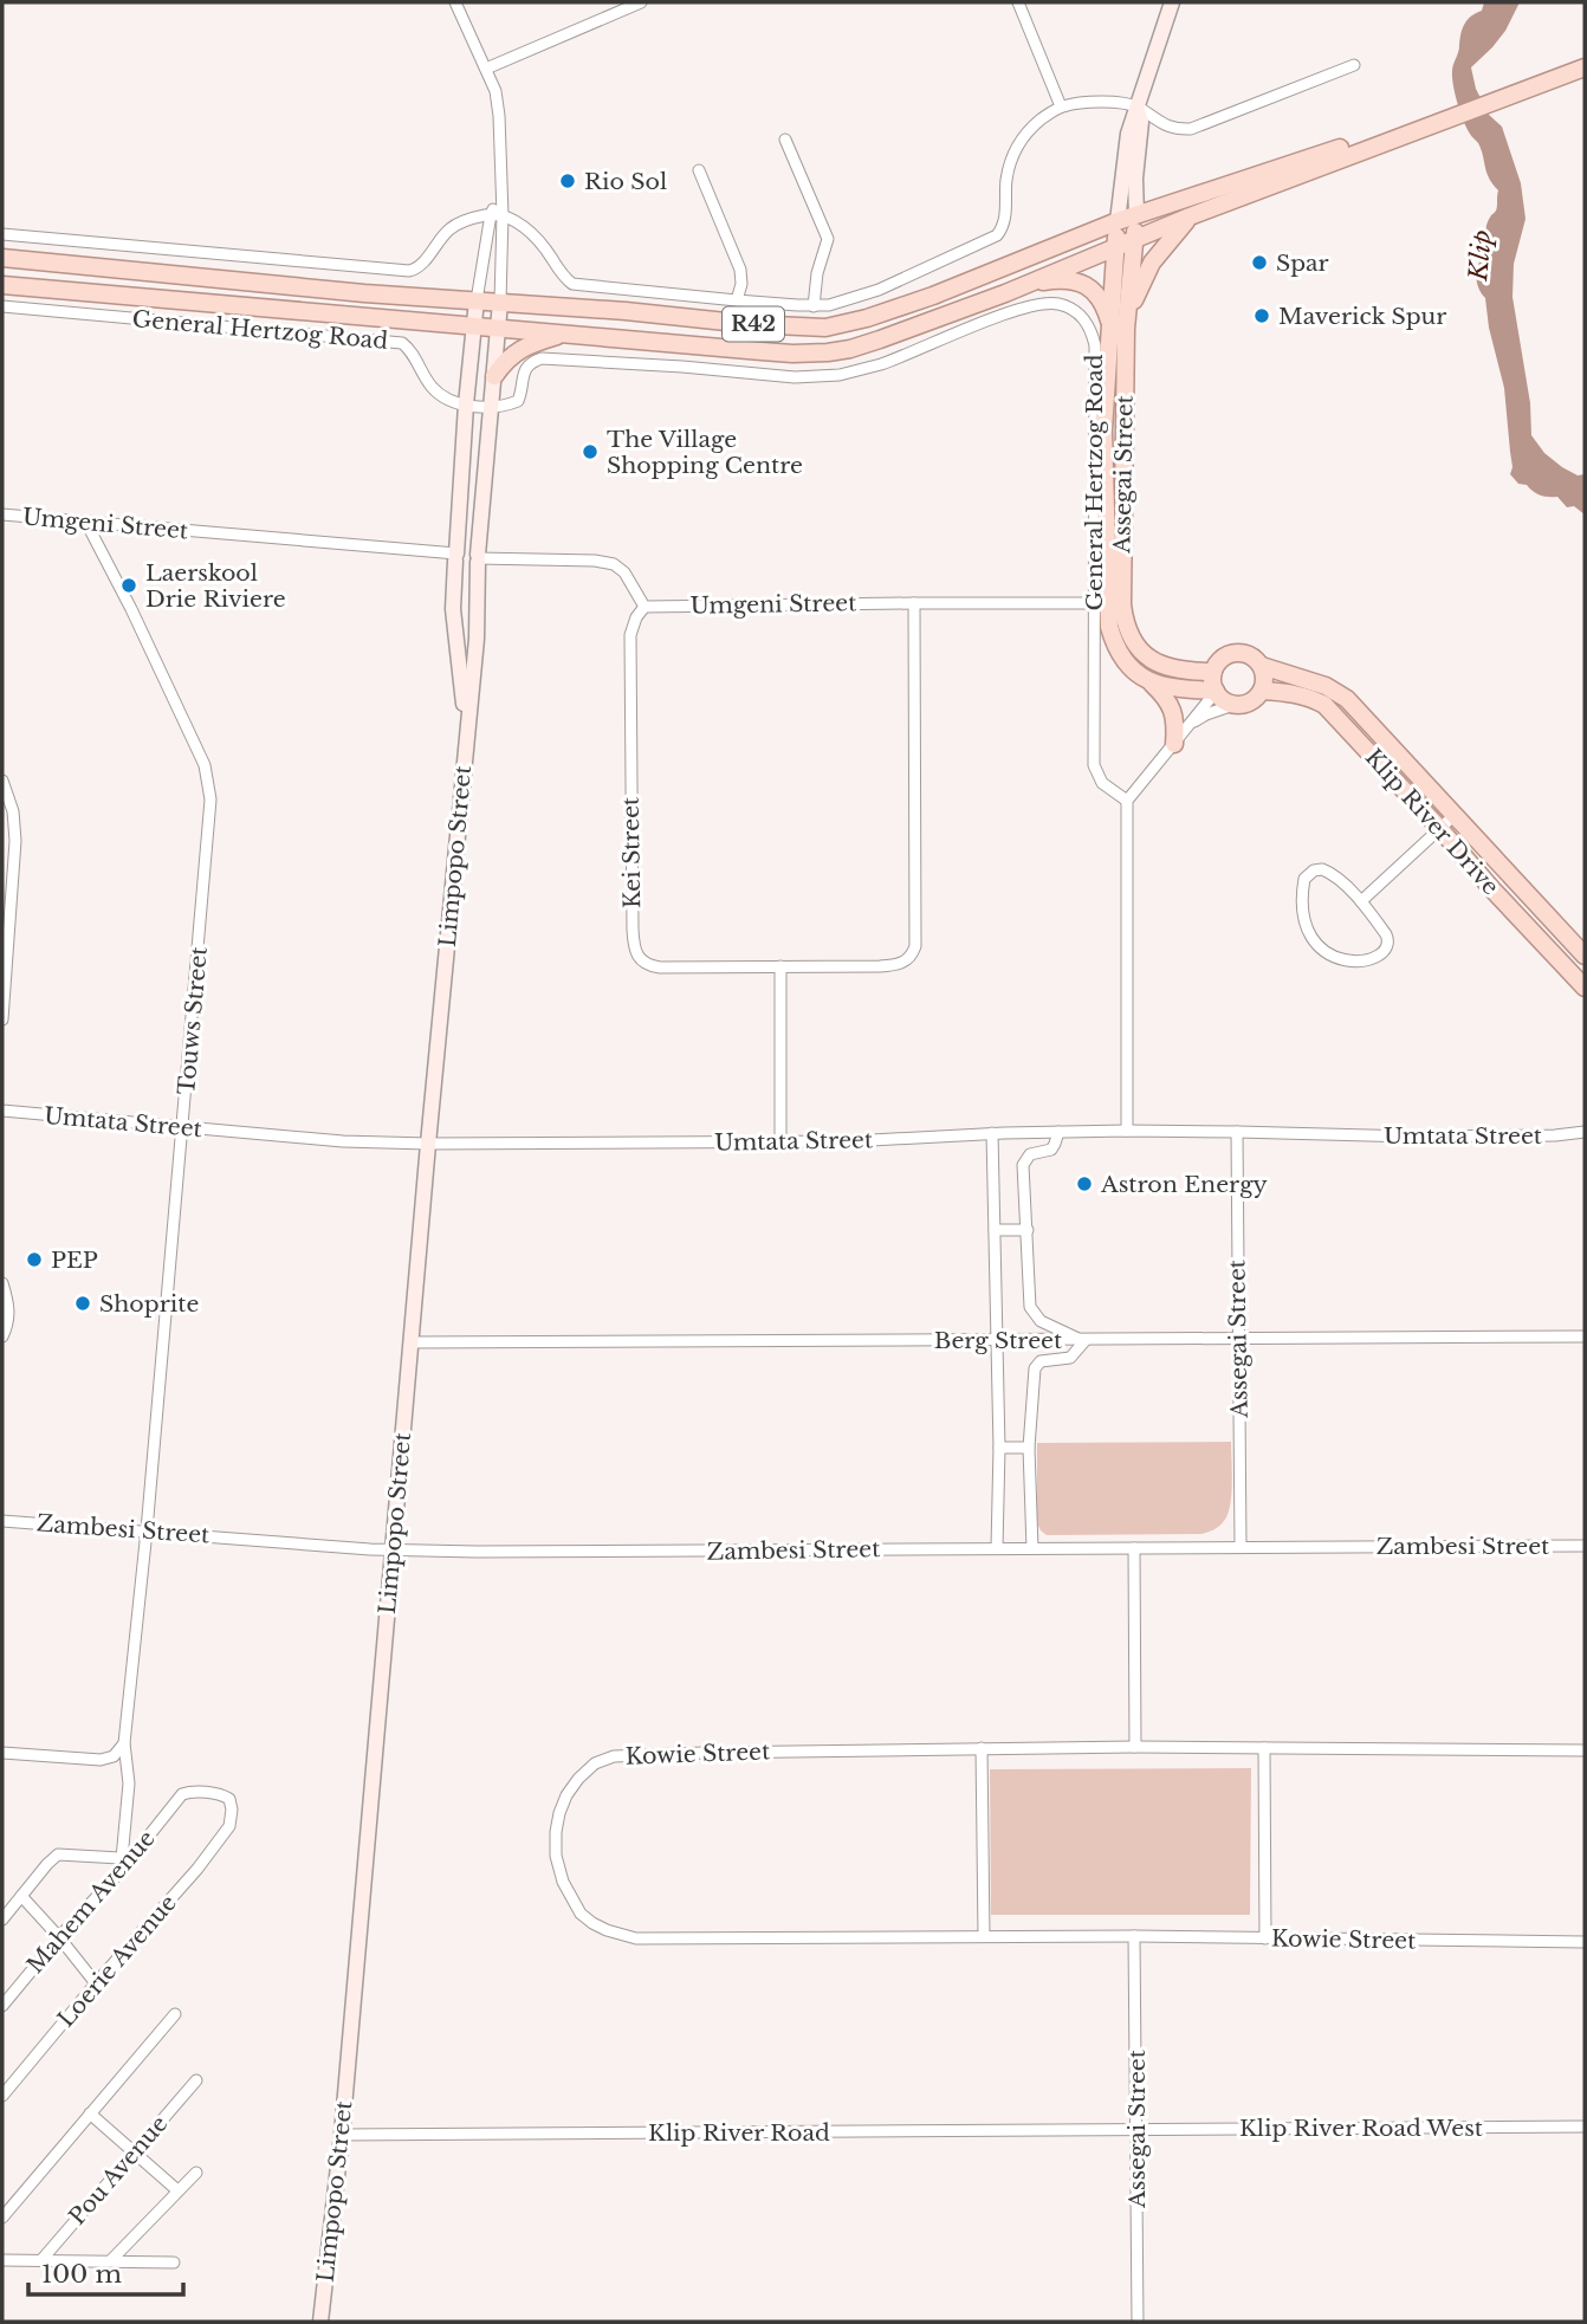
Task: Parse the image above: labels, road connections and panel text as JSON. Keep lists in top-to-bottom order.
{
  "streets": {
    "main road": [
      "R42",
      "General Hertzog Road",
      "Assegai Street",
      "Klip River Drive"
    ],
    "street": [
      "Umgeni Street",
      "Kei Street",
      "Limpopo Street",
      "Touws Street",
      "Umtata Street",
      "Berg Street",
      "Zambesi Street",
      "Kowie Street",
      "Mahem Avenue",
      "Loerie Avenue",
      "Klip River Road West",
      "Klip River Road",
      "Pou Avenue"
    ]
  },
  "crossings": [
    ["General Hertzog Road", "Assegai Street"],
    ["General Hertzog Road", "Umgeni Street"],
    ["General Hertzog Road", "Limpopo Street"],
    ["Assegai Street", "Klip River Drive"],
    ["Assegai Street", "Umtata Street"],
    ["Assegai Street", "Berg Street"],
    ["Assegai Street", "Zambesi Street"],
    ["Assegai Street", "Kowie Street"],
    ["Assegai Street", "Klip River Road West"],
    ["Assegai Street", "Klip River Road"],
    ["Umgeni Street", "Kei Street"],
    ["Umgeni Street", "Limpopo Street"],
    ["Umgeni Street", "Touws Street"],
    ["Limpopo Street", "Umtata Street"],
    ["Limpopo Street", "Berg Street"],
    ["Limpopo Street", "Zambesi Street"],
    ["Limpopo Street", "Klip River Road"],
    ["Touws Street", "Umtata Street"],
    ["Touws Street", "Zambesi Street"],
    ["Touws Street", "Mahem Avenue"],
    ["Mahem Avenue", "Loerie Avenue"],
    ["Klip River Road West", "Klip River Road"]
  ],
  "water": ["Klip"],
  "places": [
    "Rio Sol",
    "Spar",
    "Maverick Spur",
    "The Village Shopping Centre",
    "Laerskool Drie Riviere",
    "Astron Energy",
    "PEP",
    "Shoprite"
  ],
  "scale_bar": "100 m"
}
